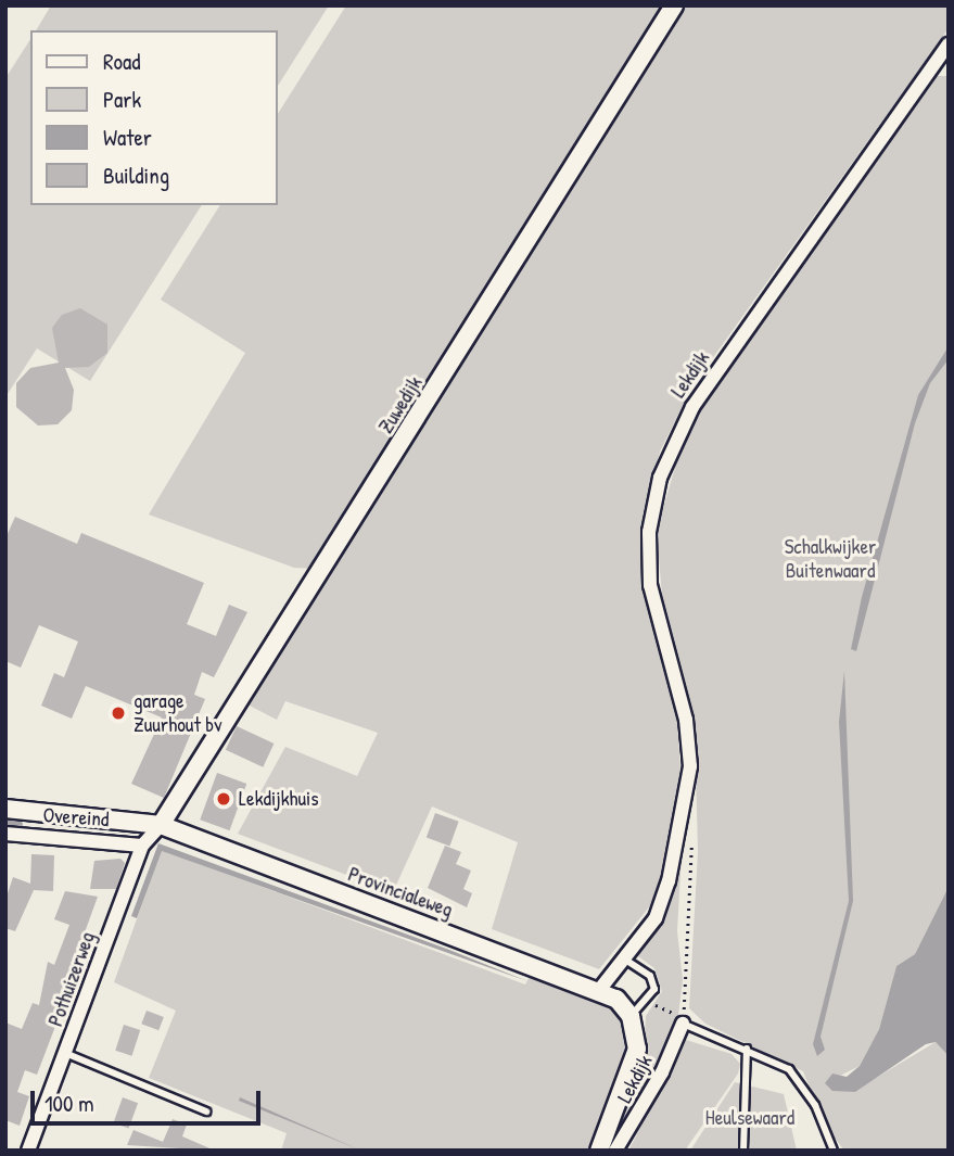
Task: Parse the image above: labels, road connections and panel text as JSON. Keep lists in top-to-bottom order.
{
  "streets": {
    "street": [
      "Lekdijk",
      "Zuwedijk",
      "Overeind",
      "Provincialeweg",
      "Pothuizerweg"
    ]
  },
  "crossings": [
    ["Lekdijk", "Provincialeweg"],
    ["Zuwedijk", "Provincialeweg"],
    ["Zuwedijk", "Pothuizerweg"],
    ["Overeind", "Pothuizerweg"],
    ["Provincialeweg", "Pothuizerweg"]
  ],
  "parks": ["Schalkwijker Buitenwaard", "Heulsewaard"],
  "places": ["garage Zuurhout bv", "Lekdijkhuis"],
  "legend": [
    "Road",
    "Park",
    "Water",
    "Building"
  ],
  "scale_bar": "100 m"
}
